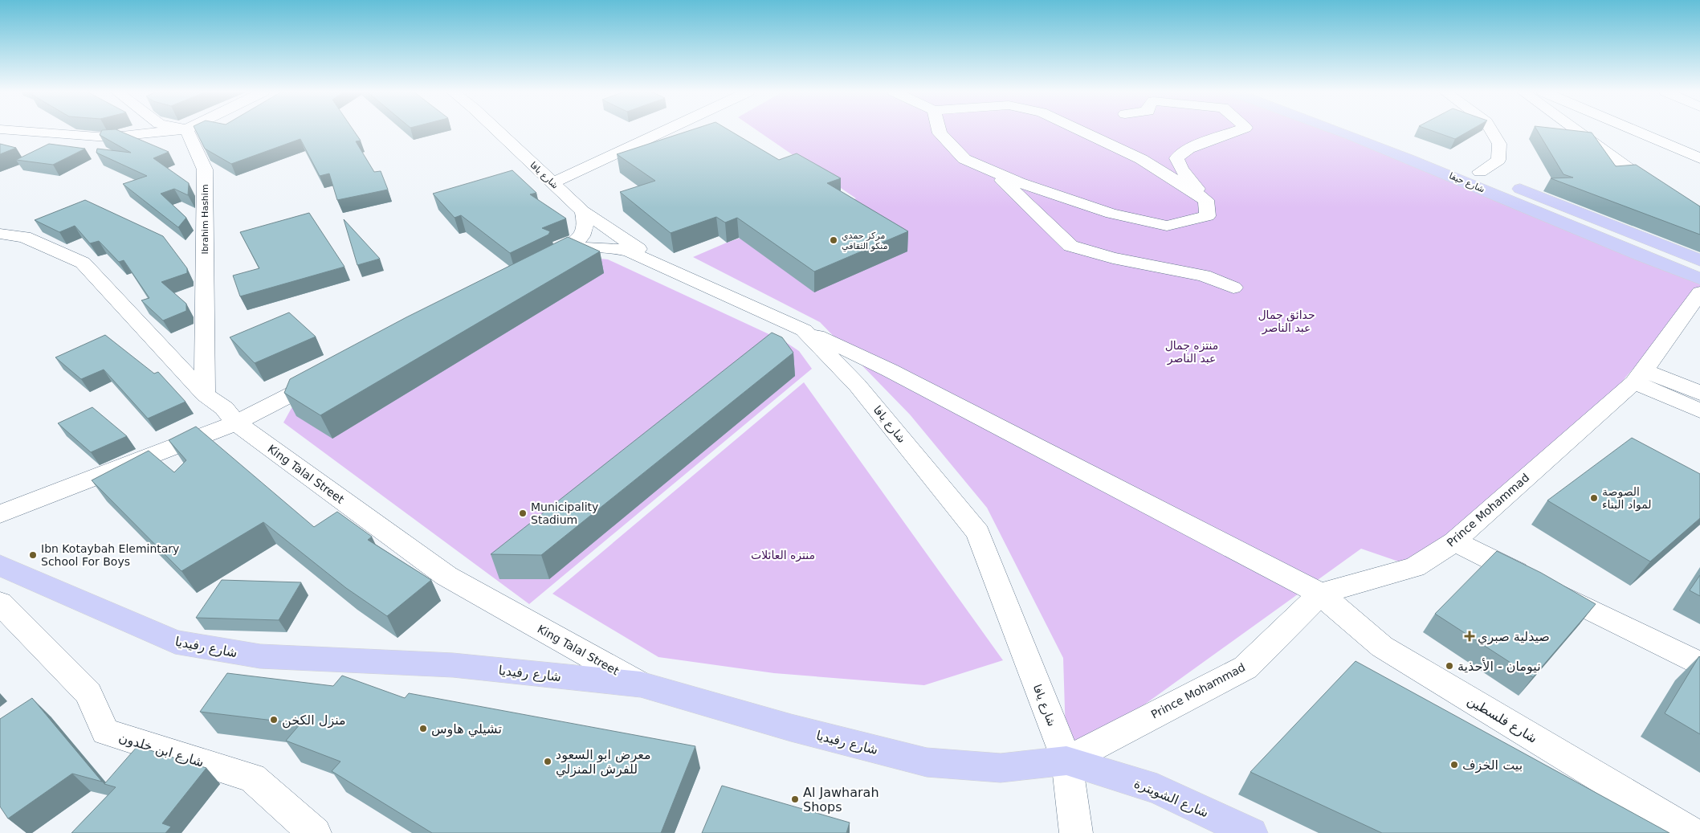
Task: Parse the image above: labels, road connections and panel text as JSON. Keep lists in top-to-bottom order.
{
  "streets": {
    "main road": ["شارع حيفا", "شارع رفيديا", "شارع الشويترة"],
    "street": [
      "شارع يافا",
      "Ibrahim Hashim",
      "King Talal Street",
      "Prince Mohammad",
      "شارع فلسطين",
      "شارع ابن خلدون"
    ]
  },
  "crossings": [
    ["شارع يافا", "Prince Mohammad"],
    ["شارع يافا", "شارع رفيديا"],
    ["شارع يافا", "شارع فلسطين"],
    ["شارع يافا", "شارع الشويترة"],
    ["Ibrahim Hashim", "King Talal Street"],
    ["King Talal Street", "شارع رفيديا"],
    ["Prince Mohammad", "شارع رفيديا"],
    ["Prince Mohammad", "شارع فلسطين"],
    ["Prince Mohammad", "شارع الشويترة"],
    ["شارع رفيديا", "شارع الشويترة"]
  ],
  "parks": ["حدائق جمال عبد الناصر", "منتزه جمال عبد الناصر", "منتزه العائلات"],
  "places": {
    "other": [
      "مركز حمدي منكو الثقافي",
      "الصوصة لمواد البناء",
      "Municipality Stadium",
      "Ibn Kotaybah Elemintary School For Boys",
      "نيومان - الأحذية",
      "منزل الكخن",
      "تشيلي هاوس",
      "معرض ابو السعود للفرش المنزلي",
      "بيت الخزف",
      "Al Jawharah Shops"
    ],
    "health": ["صيدلية صبري"]
  }
}
